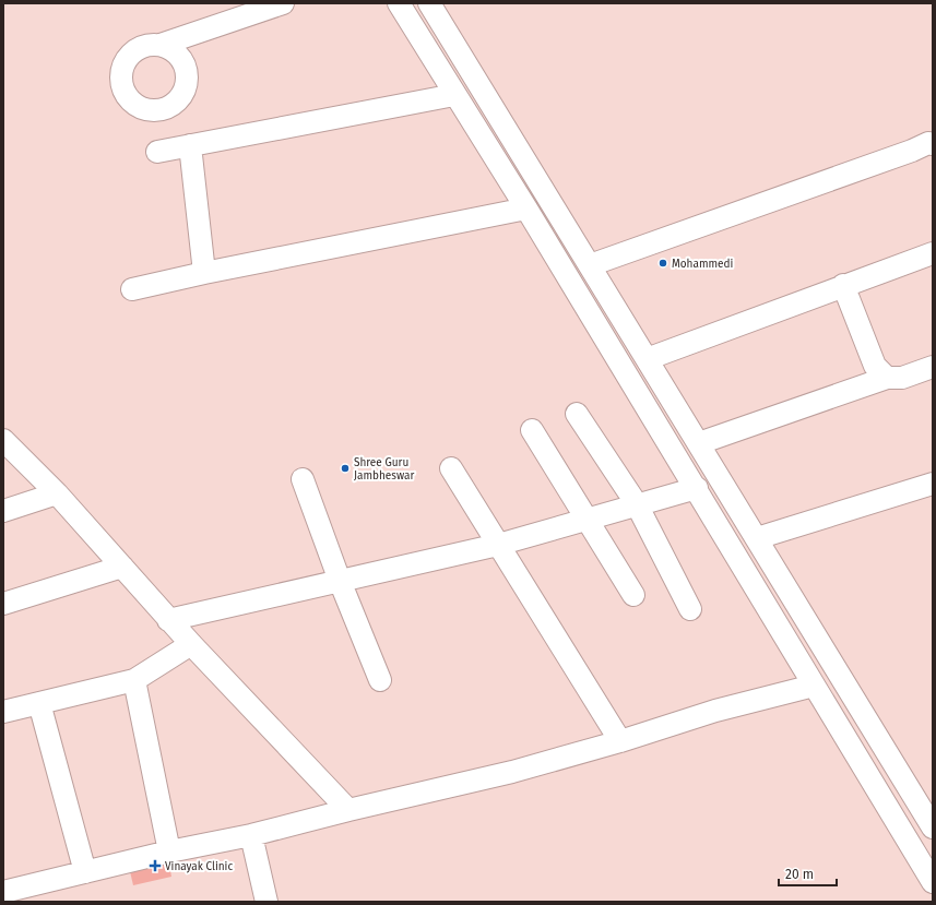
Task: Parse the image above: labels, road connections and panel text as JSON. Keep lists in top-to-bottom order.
{
  "places": {
    "other": ["Mohammedi", "Shree Guru Jambheswar"],
    "health": ["Vinayak Clinic"]
  },
  "scale_bar": "20 m"
}
